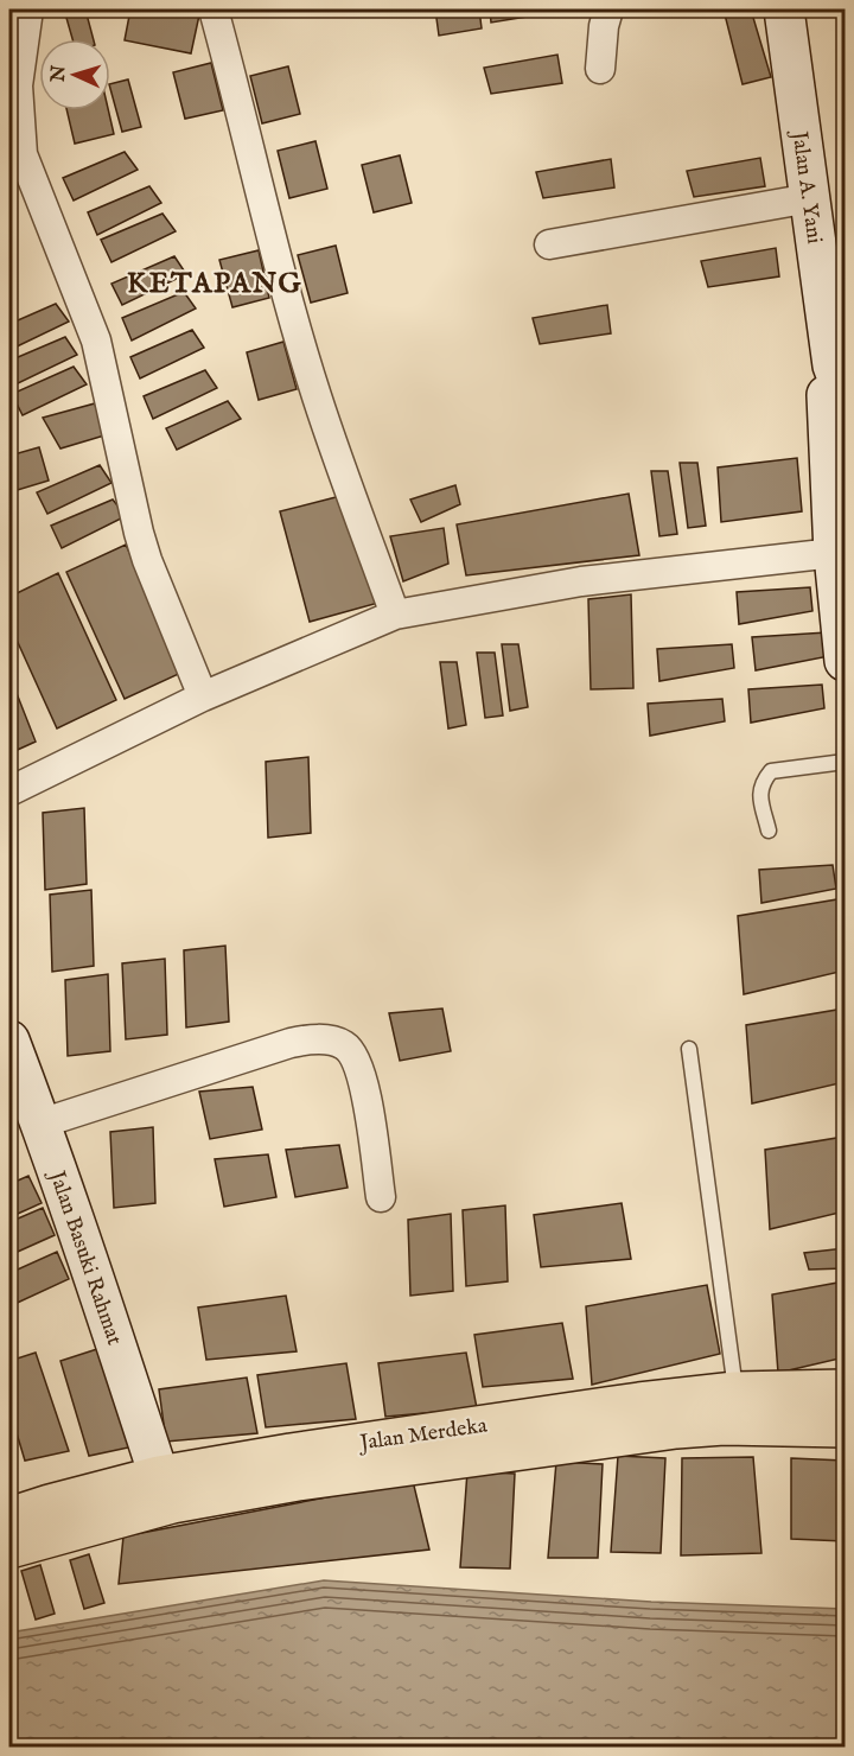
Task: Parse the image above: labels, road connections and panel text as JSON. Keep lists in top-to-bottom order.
{
  "streets": {
    "main road": ["Jalan Merdeka"],
    "street": ["Jalan A. Yani", "Jalan Basuki Rahmat"]
  },
  "crossings": [
    ["Jalan Basuki Rahmat", "Jalan Merdeka"]
  ],
  "districts": ["KETAPANG"],
  "north": "left"
}
